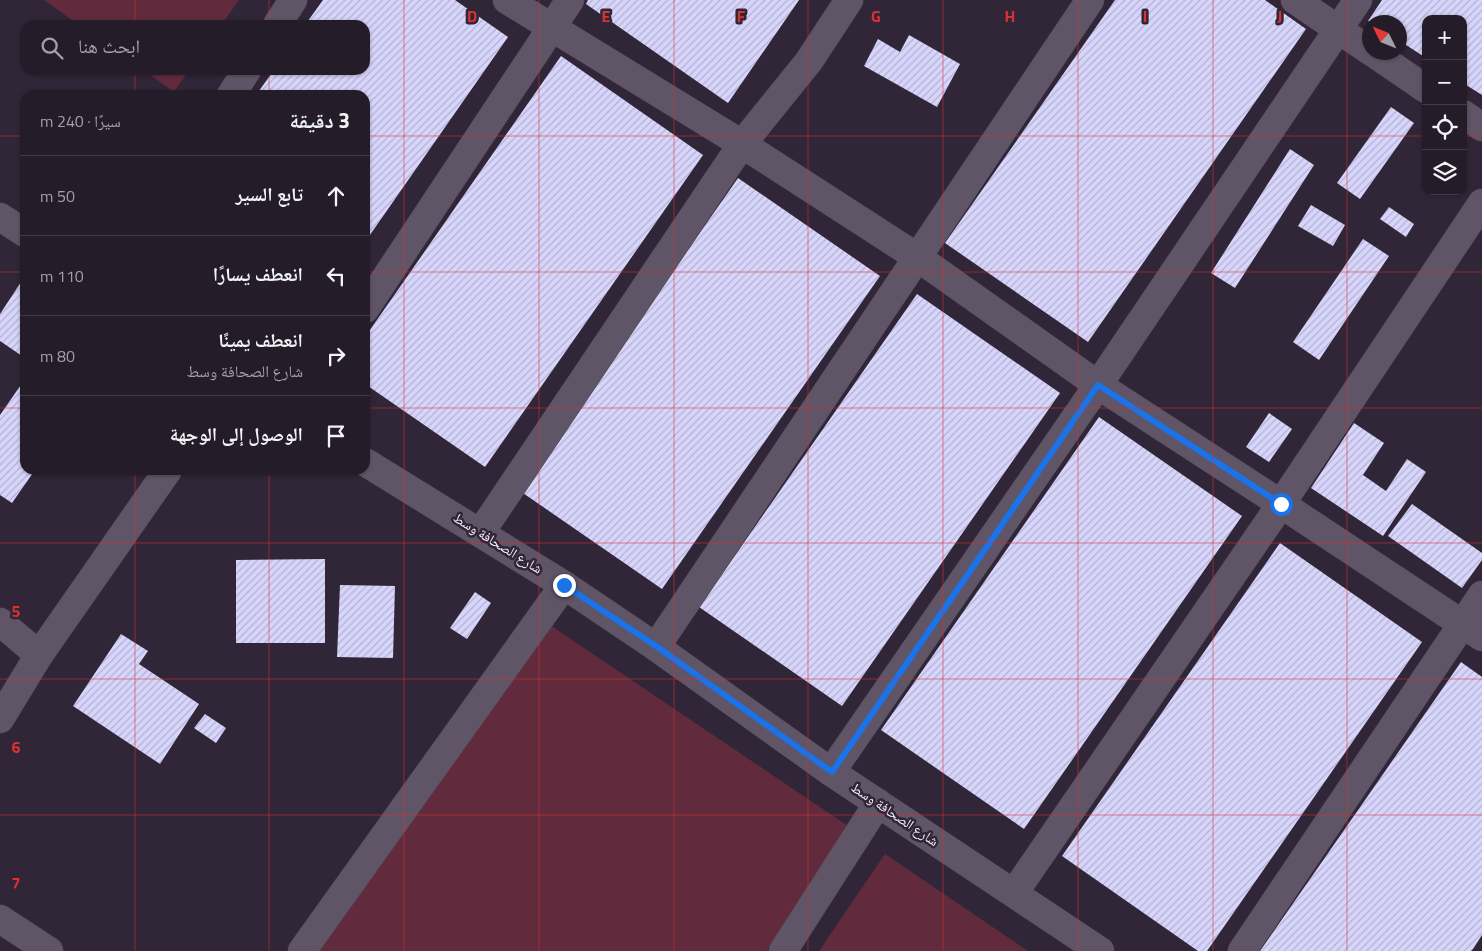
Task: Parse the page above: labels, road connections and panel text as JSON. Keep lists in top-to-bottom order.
{
  "streets": {
    "street": ["شارع الصحافة وسط"]
  },
  "north": "top left",
  "page": {
    "map_buttons": ["+", "−"],
    "search": "ابحث هنا",
    "heading": ["3 دقيقة", "سيرًا · 240 m"],
    "list": [
      ["تابع السير", "50 m"],
      ["انعطف يسارًا", "110 m"],
      ["انعطف يمينًا", "شارع الصحافة وسط", "80 m"],
      "الوصول إلى الوجهة"
    ]
  },
  "grid": {
    "columns": [
      "D",
      "E",
      "F",
      "G",
      "H",
      "I",
      "J"
    ],
    "rows": ["5", "6", "7"]
  }
}
